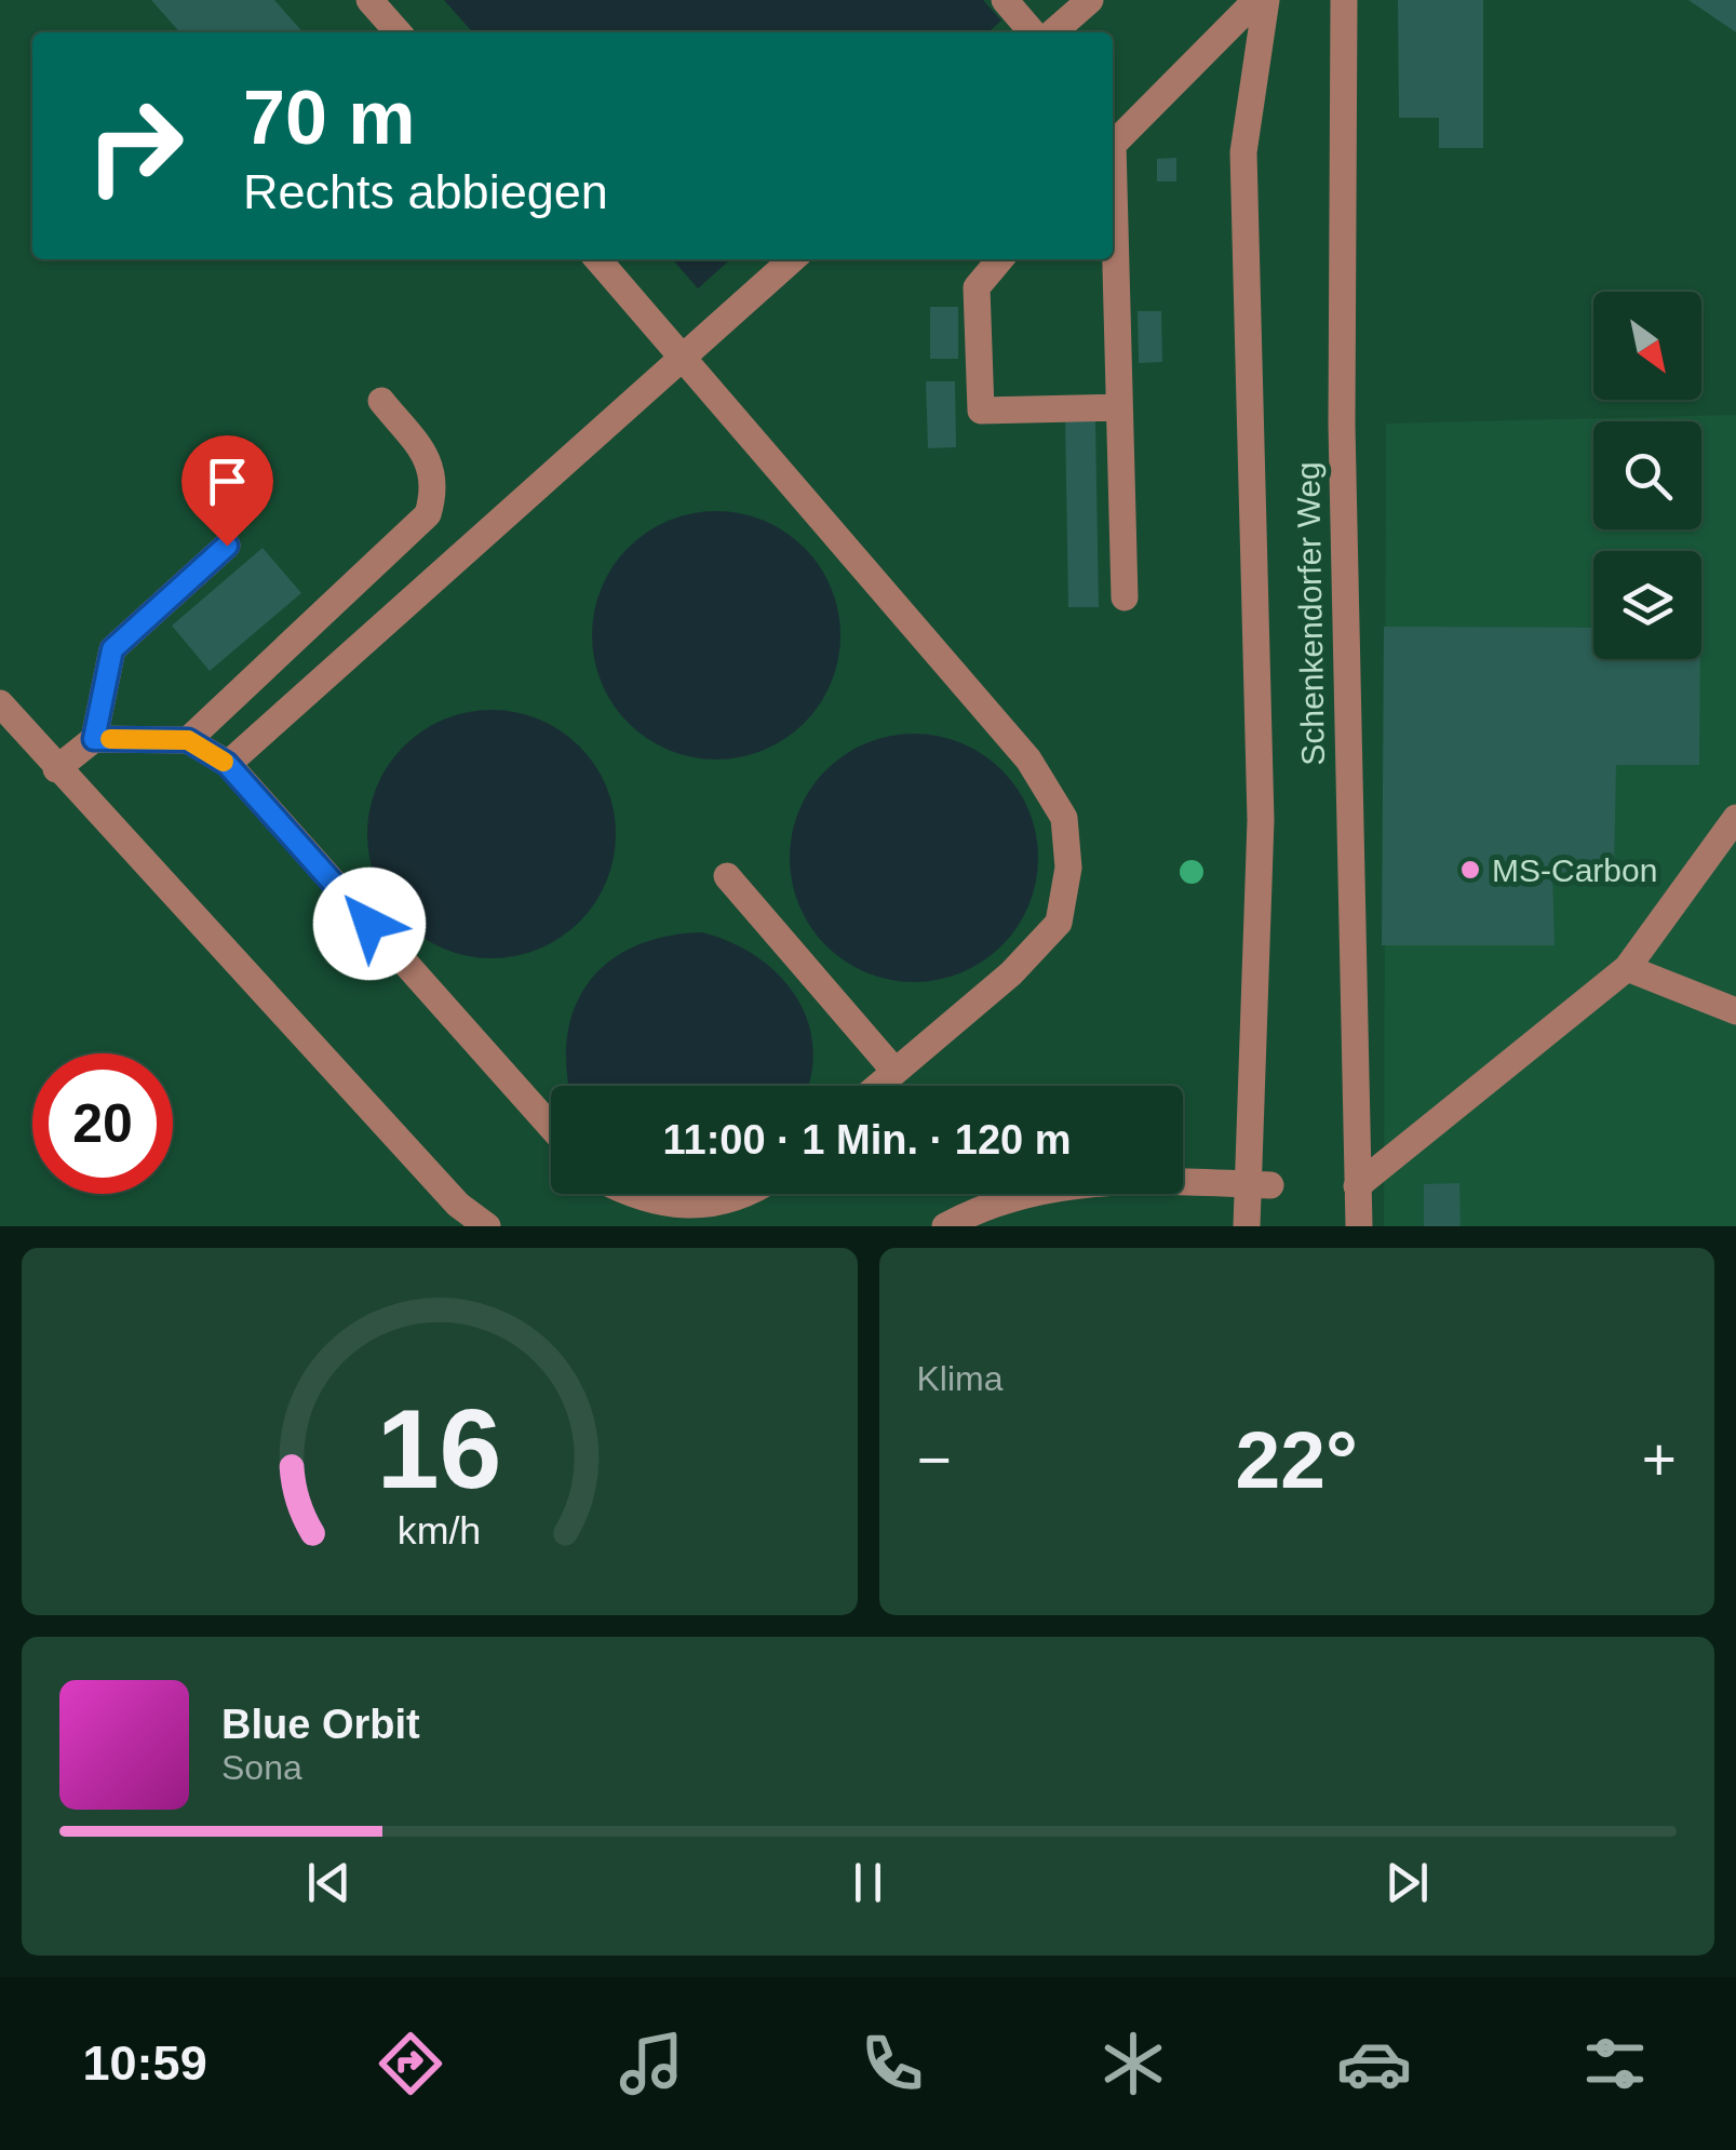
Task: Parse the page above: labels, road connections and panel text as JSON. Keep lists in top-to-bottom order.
{
  "streets": {
    "street": ["Schenkendorfer Weg"]
  },
  "places": ["MS-Carbon"],
  "north": "bottom right",
  "page": {
    "turn": ["70 m", "Rechts abbiegen"],
    "limit": "20",
    "trip": "11:00 · 1 Min. · 120 m",
    "tile": "Klima",
    "heat": ["−", "22°", "+"],
    "song": ["Blue Orbit", "Sona"],
    "tabs": "10:59",
    "gauge": ["16", "km/h"]
  }
}
